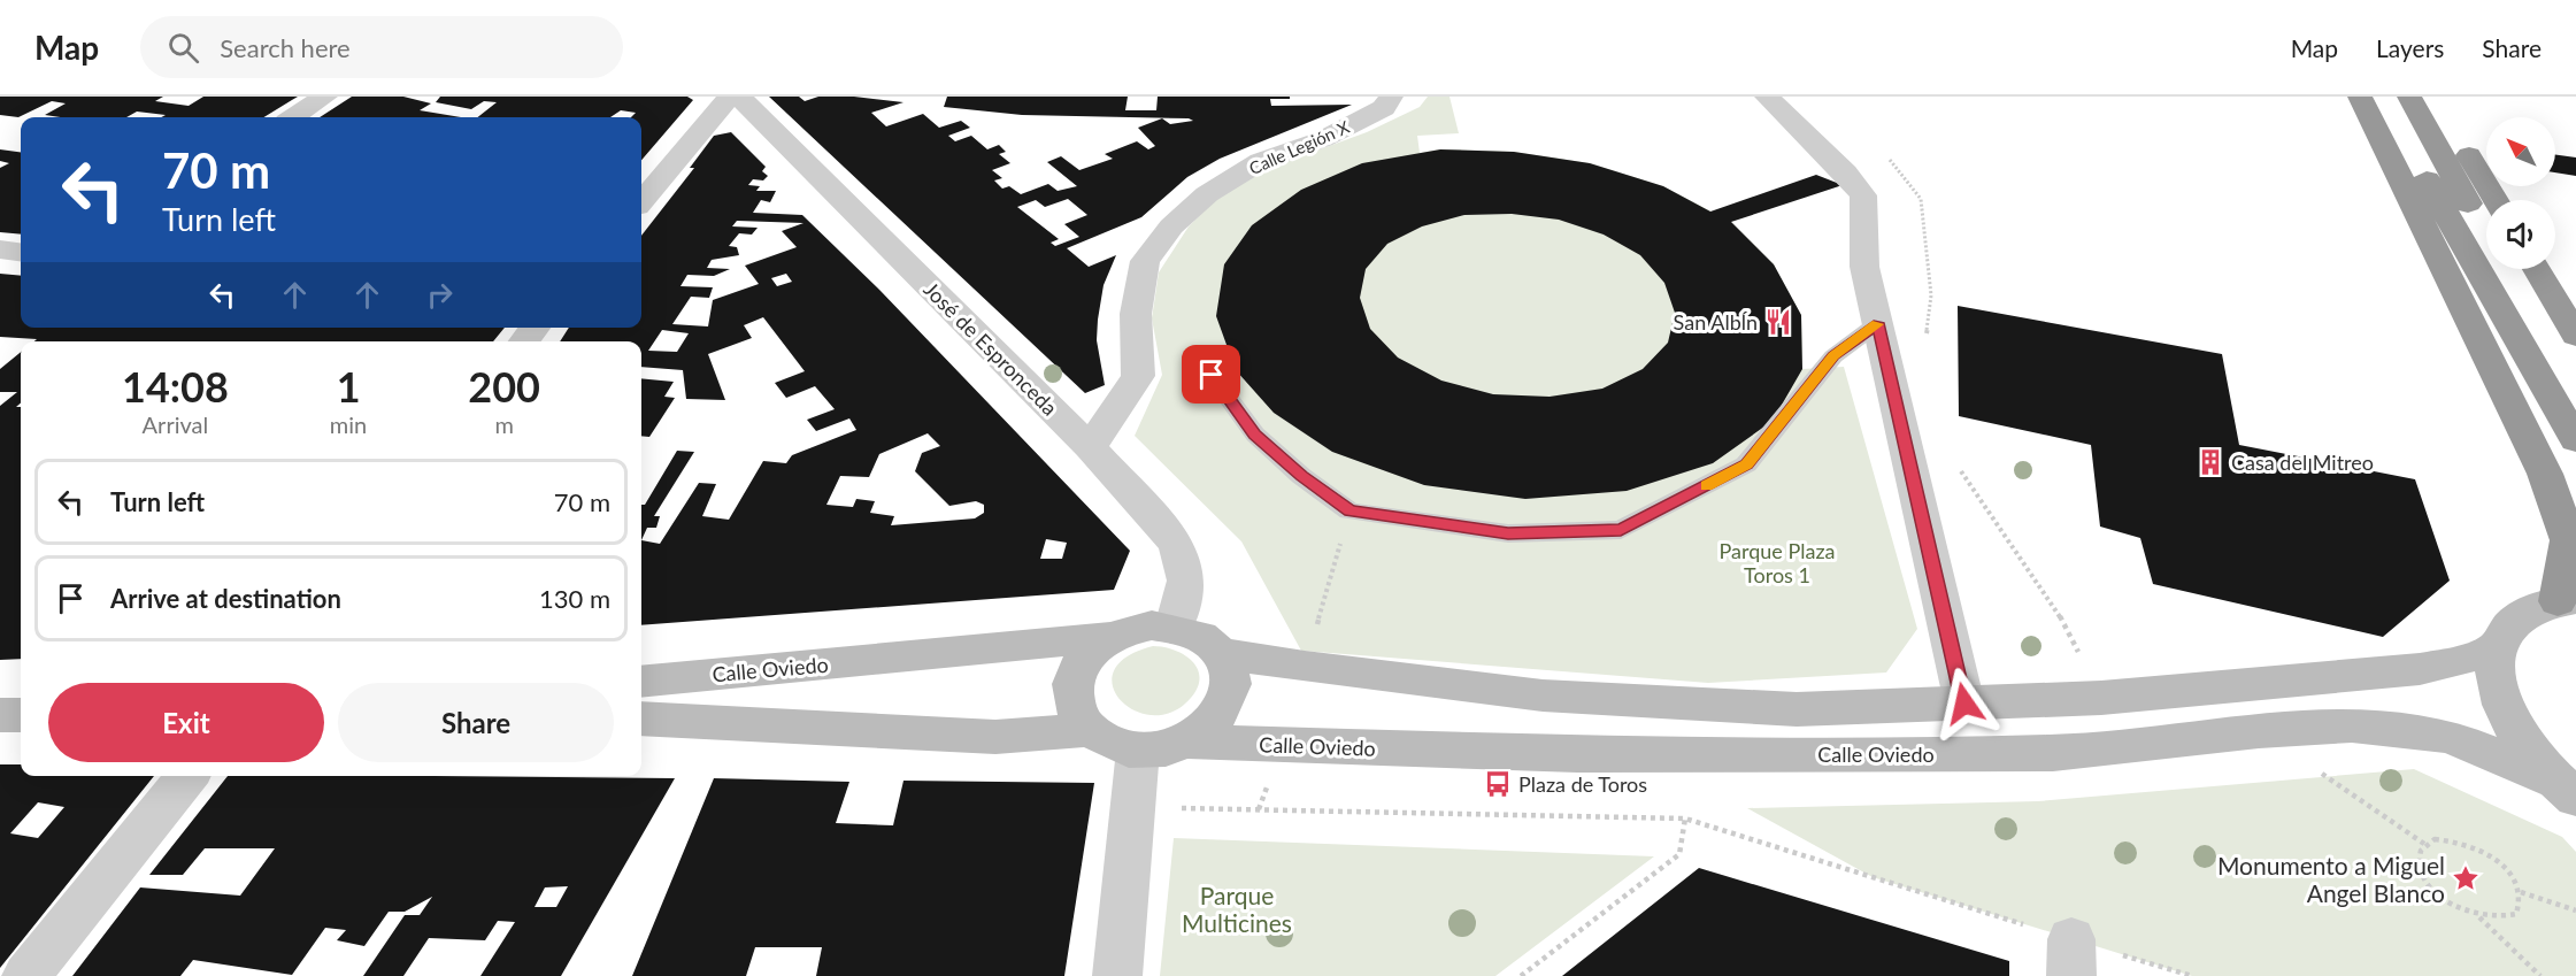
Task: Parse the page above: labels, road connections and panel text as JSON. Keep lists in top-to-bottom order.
{
  "streets": {
    "main road": ["Calle Oviedo"],
    "street": ["Calle Legión X", "José de Espronceda"]
  },
  "crossings": [
    ["Calle Legión X", "José de Espronceda"],
    ["José de Espronceda", "Calle Oviedo"]
  ],
  "parks": ["Parque Plaza Toros 1", "Parque Multicines"],
  "places": {
    "restaurant": ["San Albĺn"],
    "building": ["Casa del Mitreo"],
    "bus stop": ["Plaza de Toros"],
    "place": ["Monumento a Miguel Angel Blanco"]
  },
  "north": "top left",
  "page": {
    "header": "Map",
    "search": "Search here",
    "nav": ["Map", "Layers", "Share"],
    "turn": ["70 m", "Turn left"],
    "eta": [
      "14:08",
      "Arrival",
      "1",
      "min",
      "200",
      "m"
    ],
    "list": [
      {
        "name": "Turn left",
        "value": "70 m"
      },
      {
        "name": "Arrive at destination",
        "value": "130 m"
      }
    ],
    "buttons": ["Exit", "Share"]
  }
}
